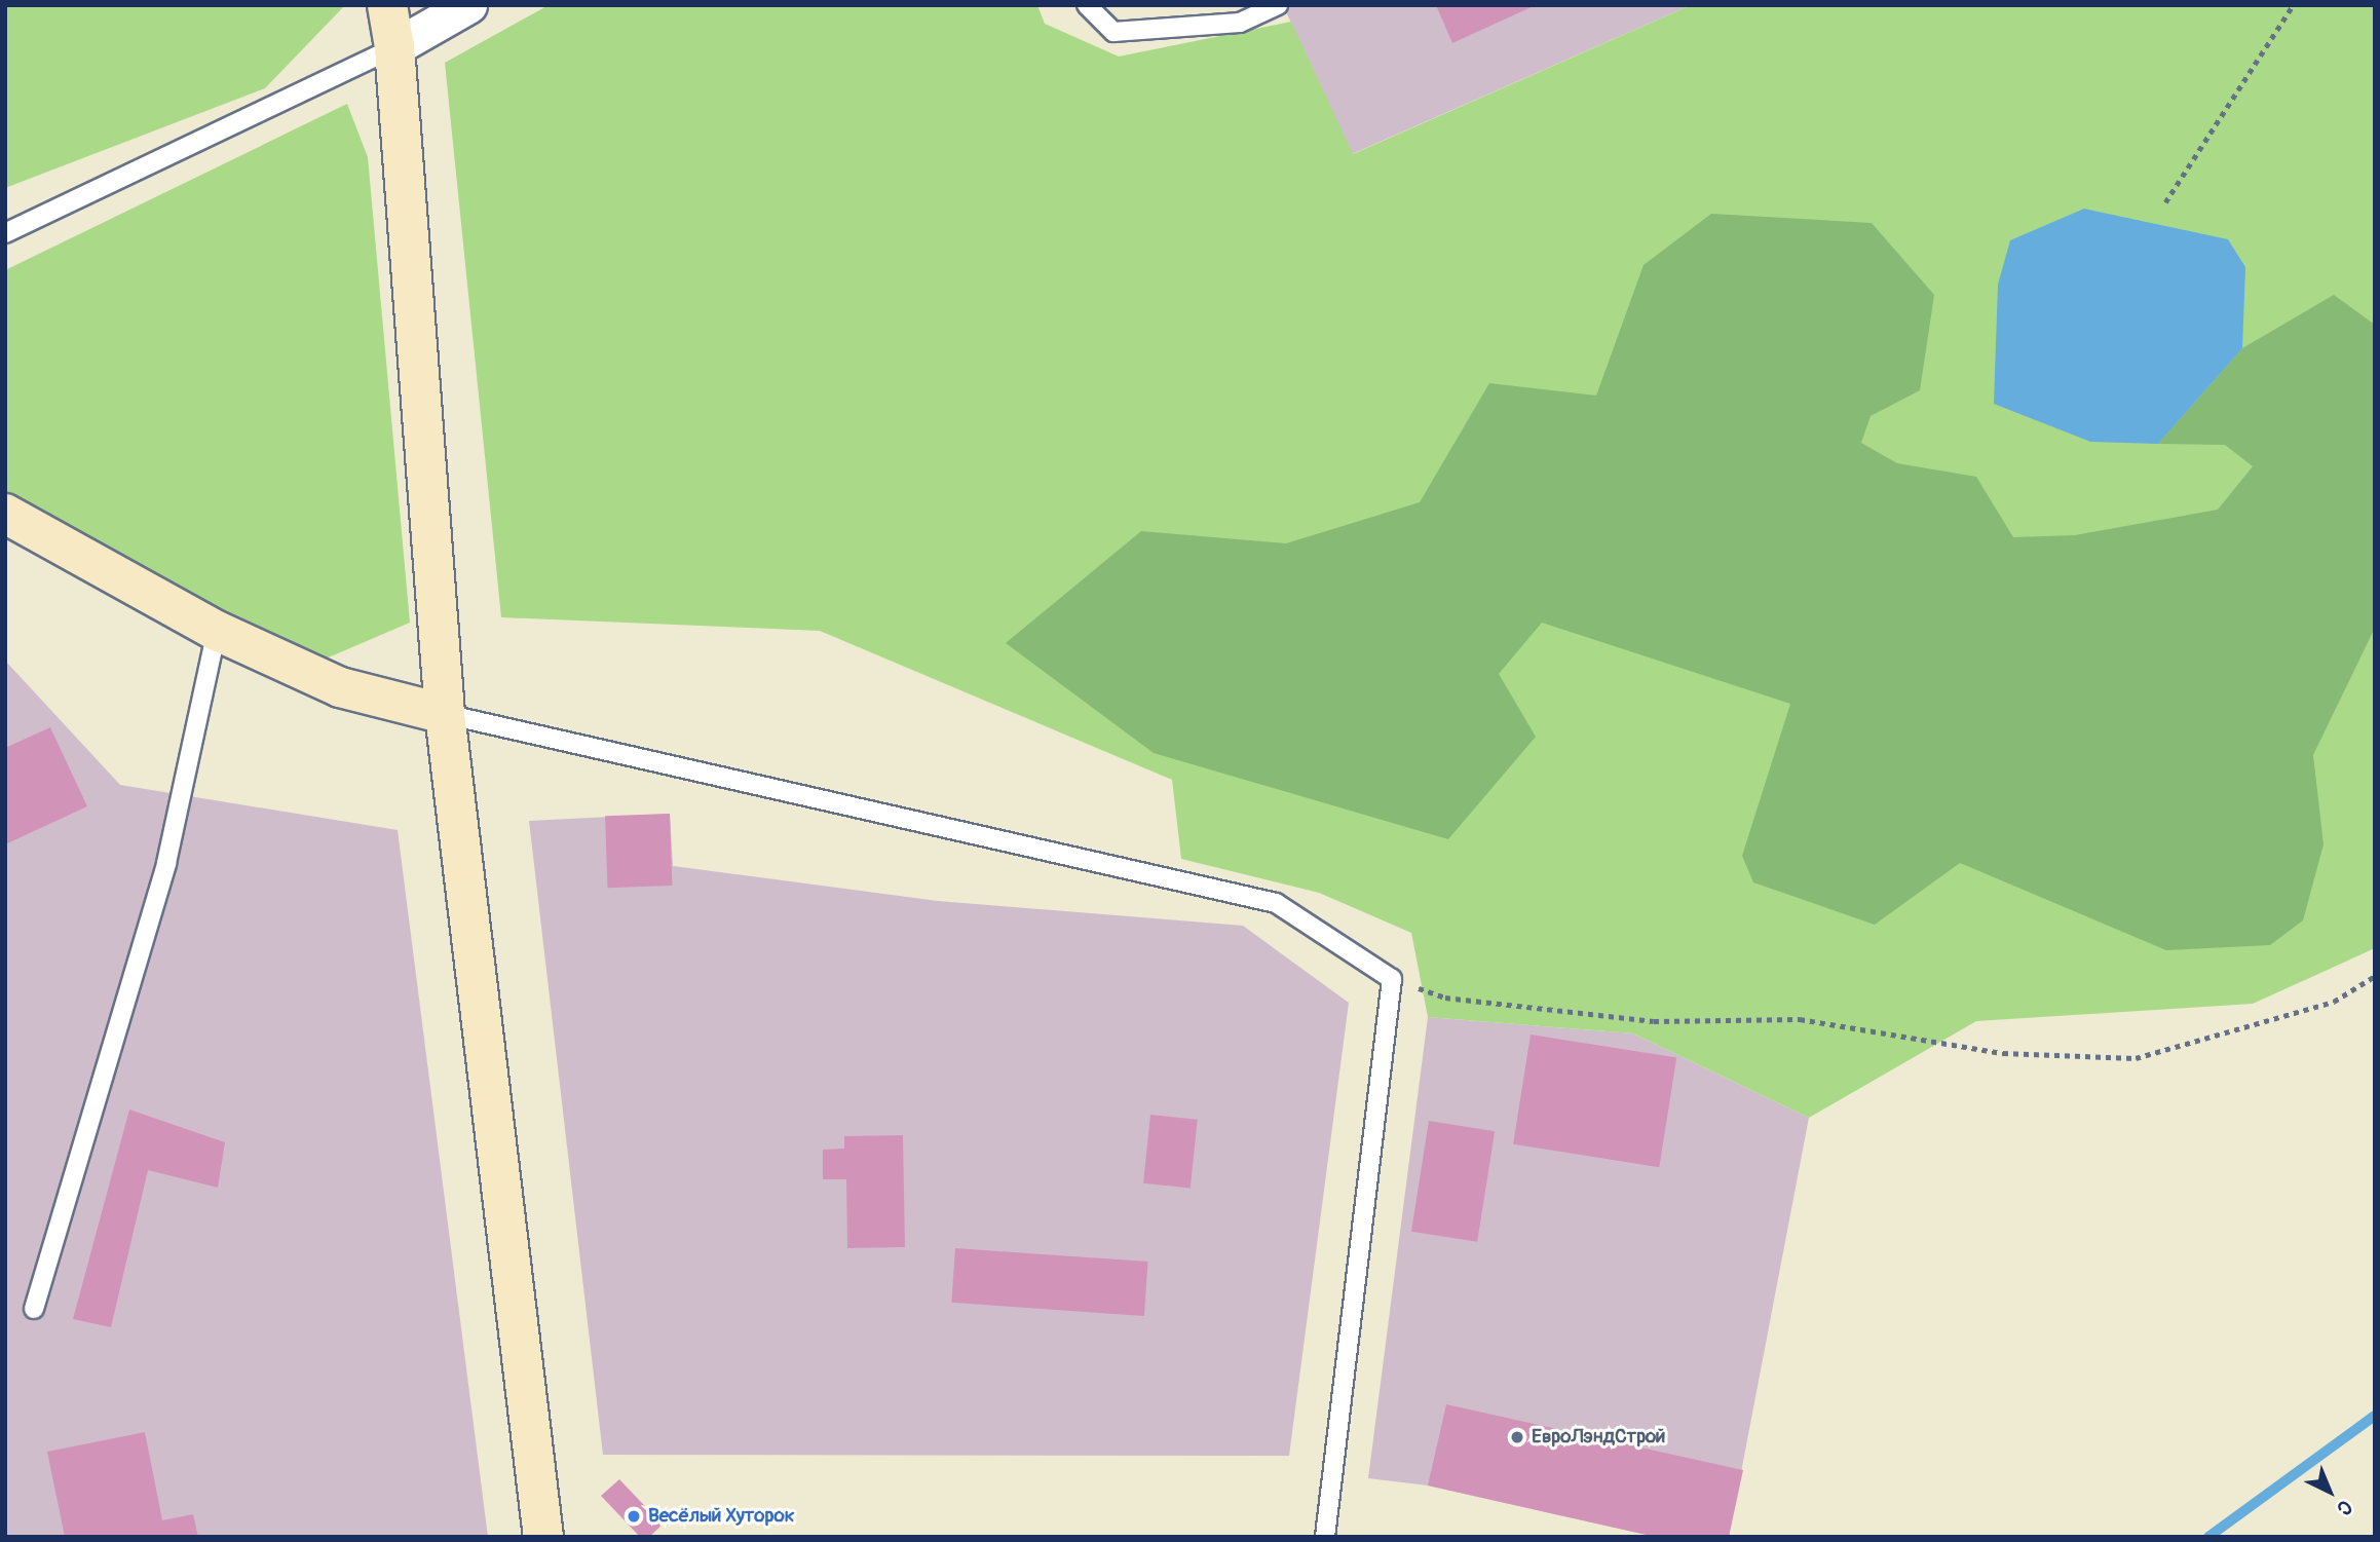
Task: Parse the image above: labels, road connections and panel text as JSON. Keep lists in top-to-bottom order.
{
  "places": ["ЕвроЛэндСтрой", "Весёлый Хуторок"],
  "north": "bottom right"
}
